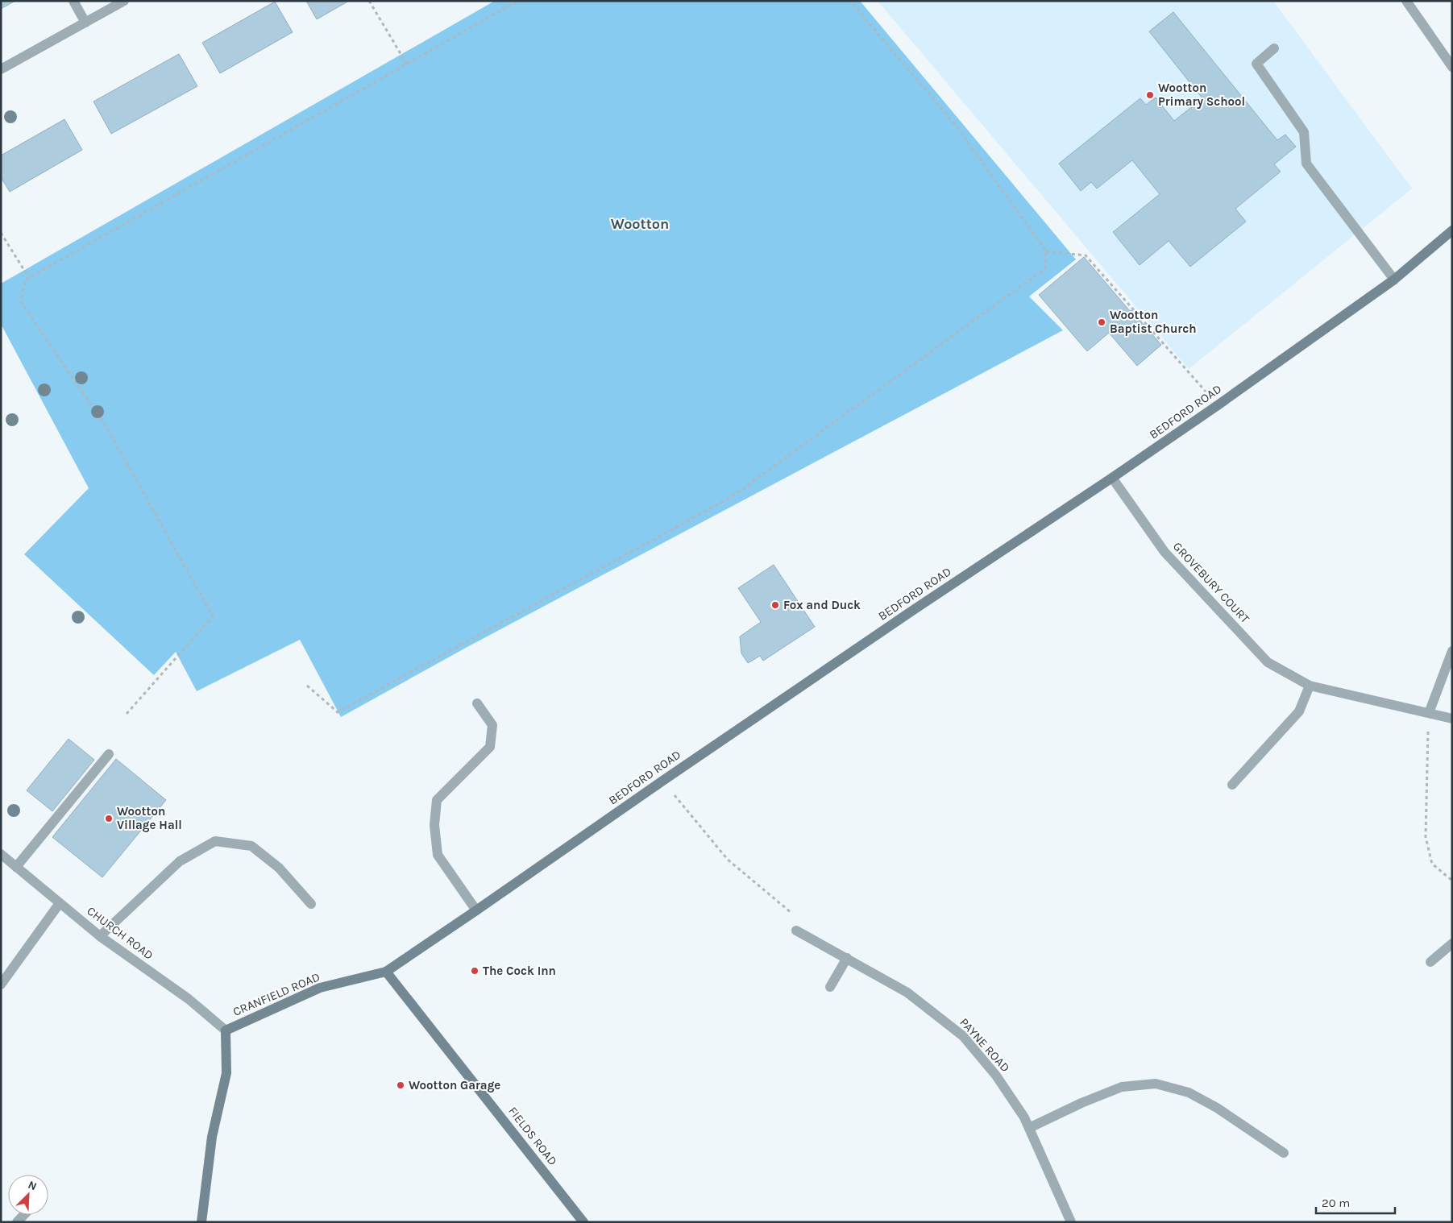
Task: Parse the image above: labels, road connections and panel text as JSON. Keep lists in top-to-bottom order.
{
  "streets": {
    "street": [
      "BEDFORD ROAD",
      "GROVEBURY COURT",
      "CHURCH ROAD",
      "CRANFIELD ROAD",
      "PAYNE ROAD",
      "FIELDS ROAD"
    ]
  },
  "crossings": [
    ["BEDFORD ROAD", "GROVEBURY COURT"],
    ["BEDFORD ROAD", "CRANFIELD ROAD"],
    ["BEDFORD ROAD", "FIELDS ROAD"],
    ["CHURCH ROAD", "CRANFIELD ROAD"],
    ["CRANFIELD ROAD", "FIELDS ROAD"]
  ],
  "districts": ["Wootton"],
  "places": [
    "Wootton Primary School",
    "Wootton Baptist Church",
    "Fox and Duck",
    "Wootton Village Hall",
    "The Cock Inn",
    "Wootton Garage"
  ],
  "scale_bar": "20 m",
  "north": "top right"
}
